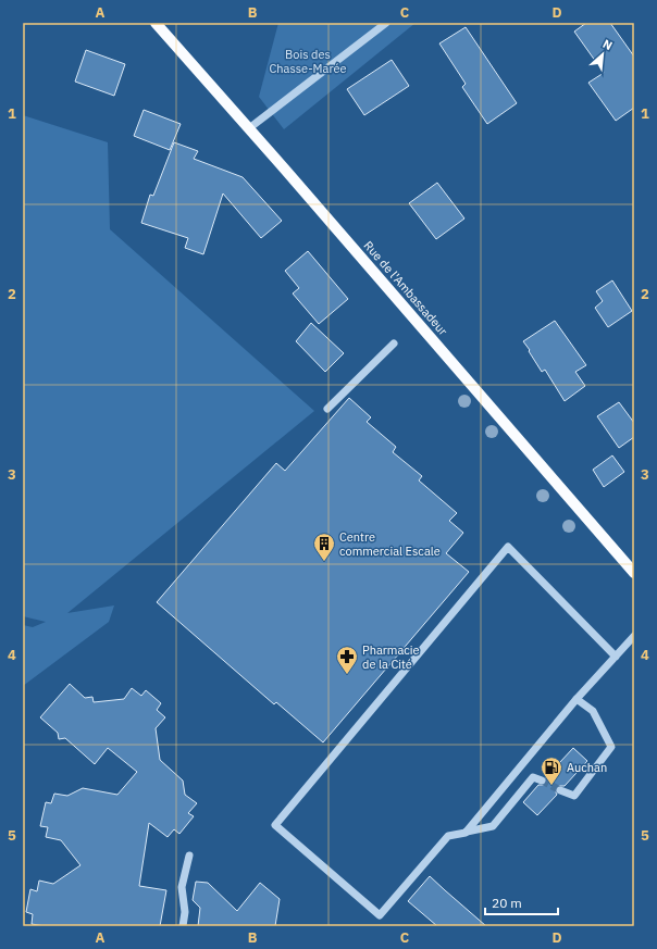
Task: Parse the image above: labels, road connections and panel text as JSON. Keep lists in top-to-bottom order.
{
  "streets": {
    "main road": ["Rue de l'Ambassadeur"]
  },
  "parks": ["Bois des Chasse-Marée"],
  "places": {
    "building": ["Centre commercial Escale"],
    "pharmacy": ["Pharmacie de la Cité"],
    "fuel station": ["Auchan"]
  },
  "scale_bar": "20 m",
  "north": "top right",
  "grid": {
    "columns": [
      "A",
      "B",
      "C",
      "D"
    ],
    "rows": [
      "1",
      "2",
      "3",
      "4",
      "5"
    ]
  }
}
